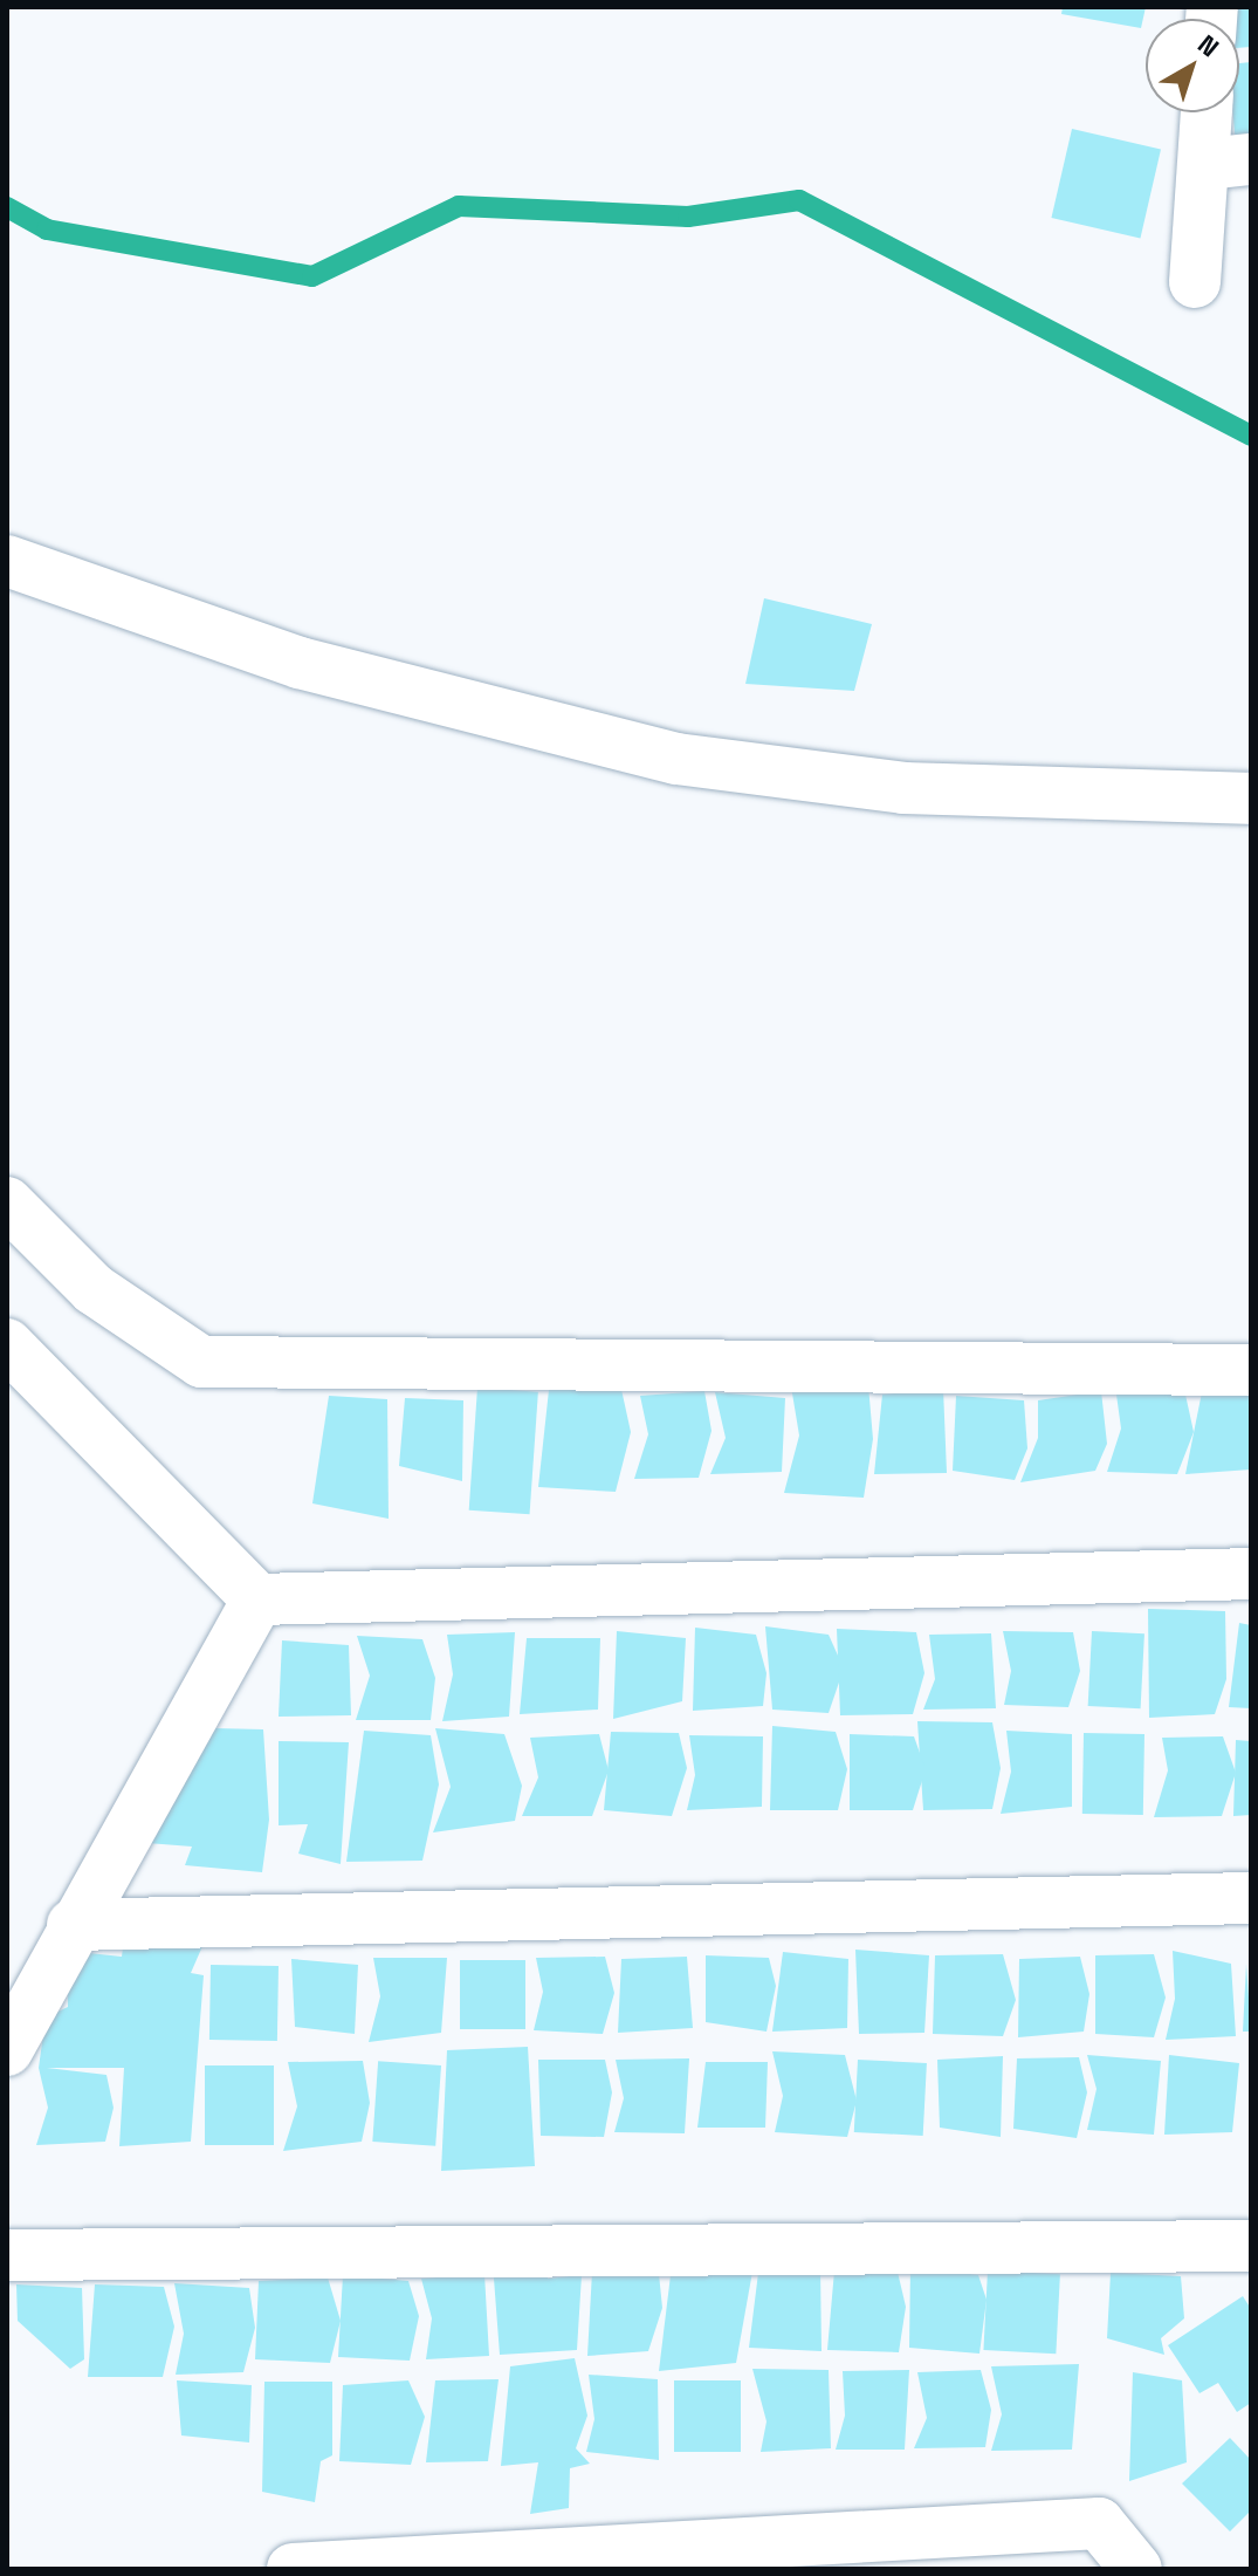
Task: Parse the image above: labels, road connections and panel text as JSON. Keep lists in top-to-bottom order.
{
  "north": "top right"
}
